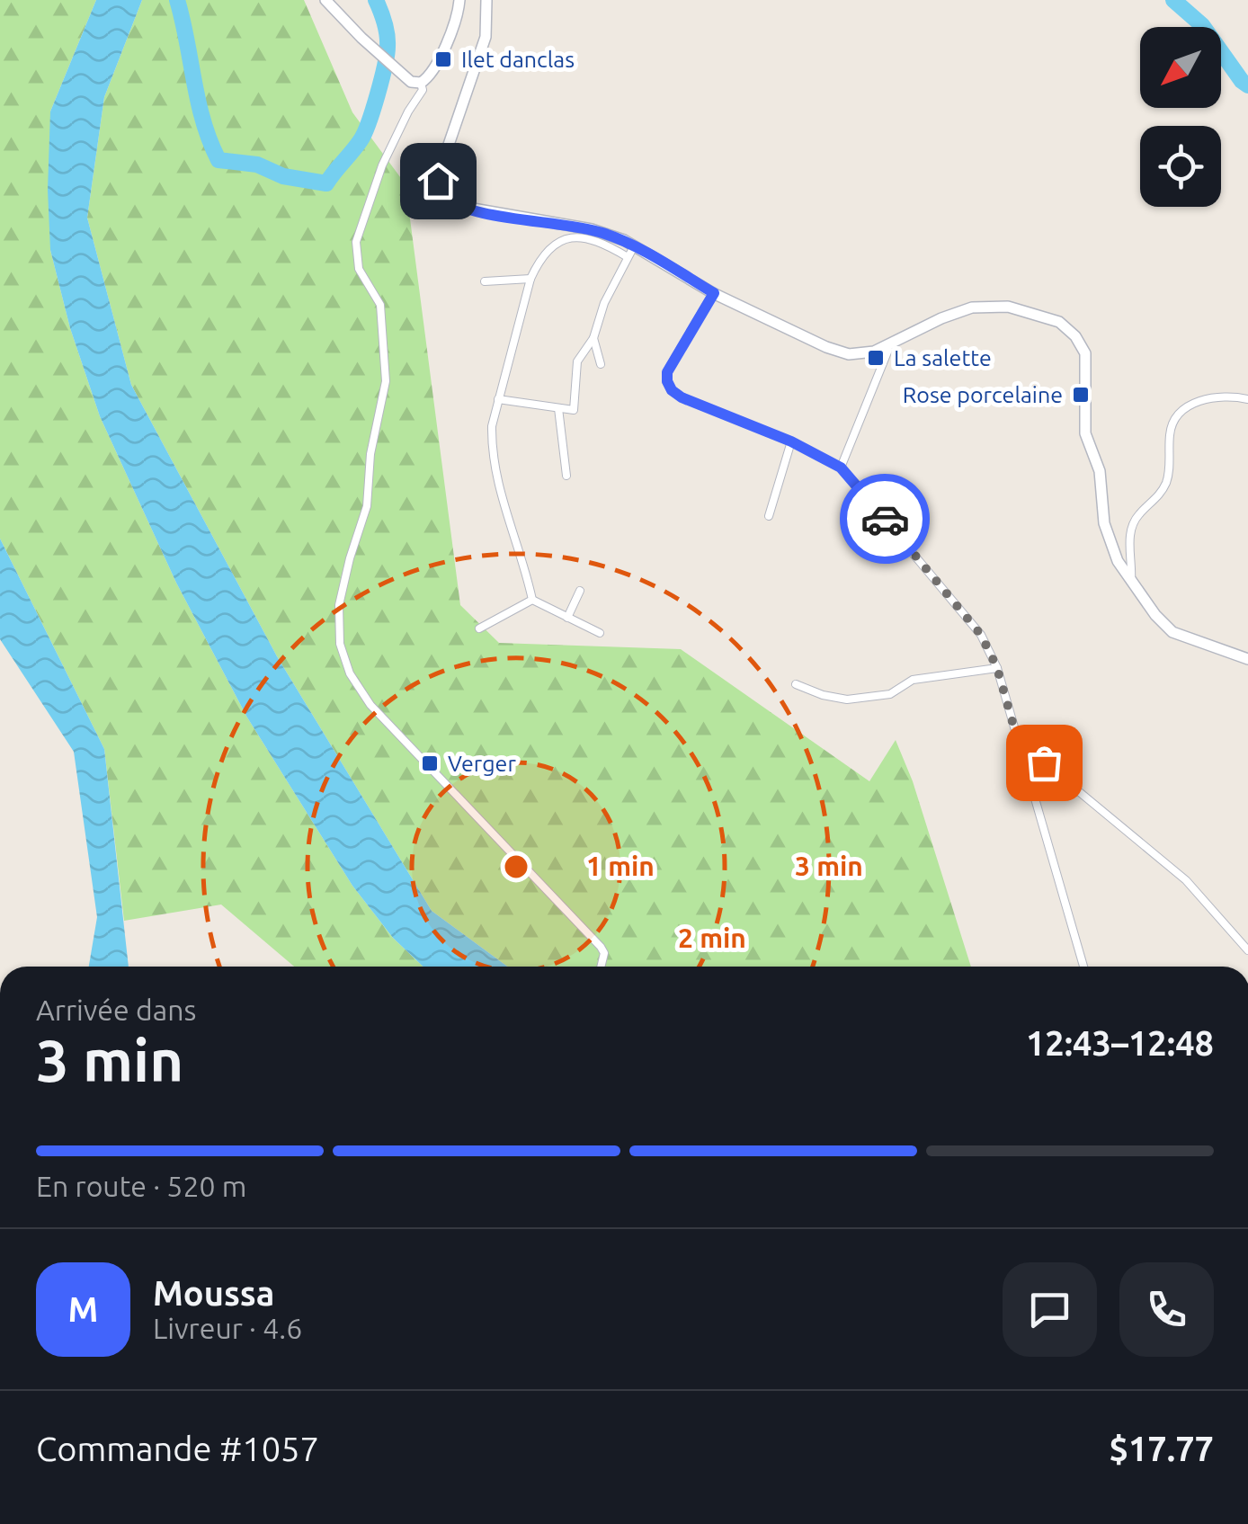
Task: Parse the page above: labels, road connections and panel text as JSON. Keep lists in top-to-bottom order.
{
  "places": {
    "transit": [
      "Ilet danclas",
      "La salette",
      "Rose porcelaine",
      "Verger"
    ]
  },
  "north": "bottom left",
  "page": {
    "heading": ["3 min", "Arrivée dans", "12:43–12:48"],
    "panel": [
      "Moussa",
      "Livreur · 4.6",
      "Commande #1057",
      "$17.77"
    ],
    "bar": "En route · 520 m",
    "round": "M"
  },
  "rings": ["1 min", "3 min", "2 min"]
}
